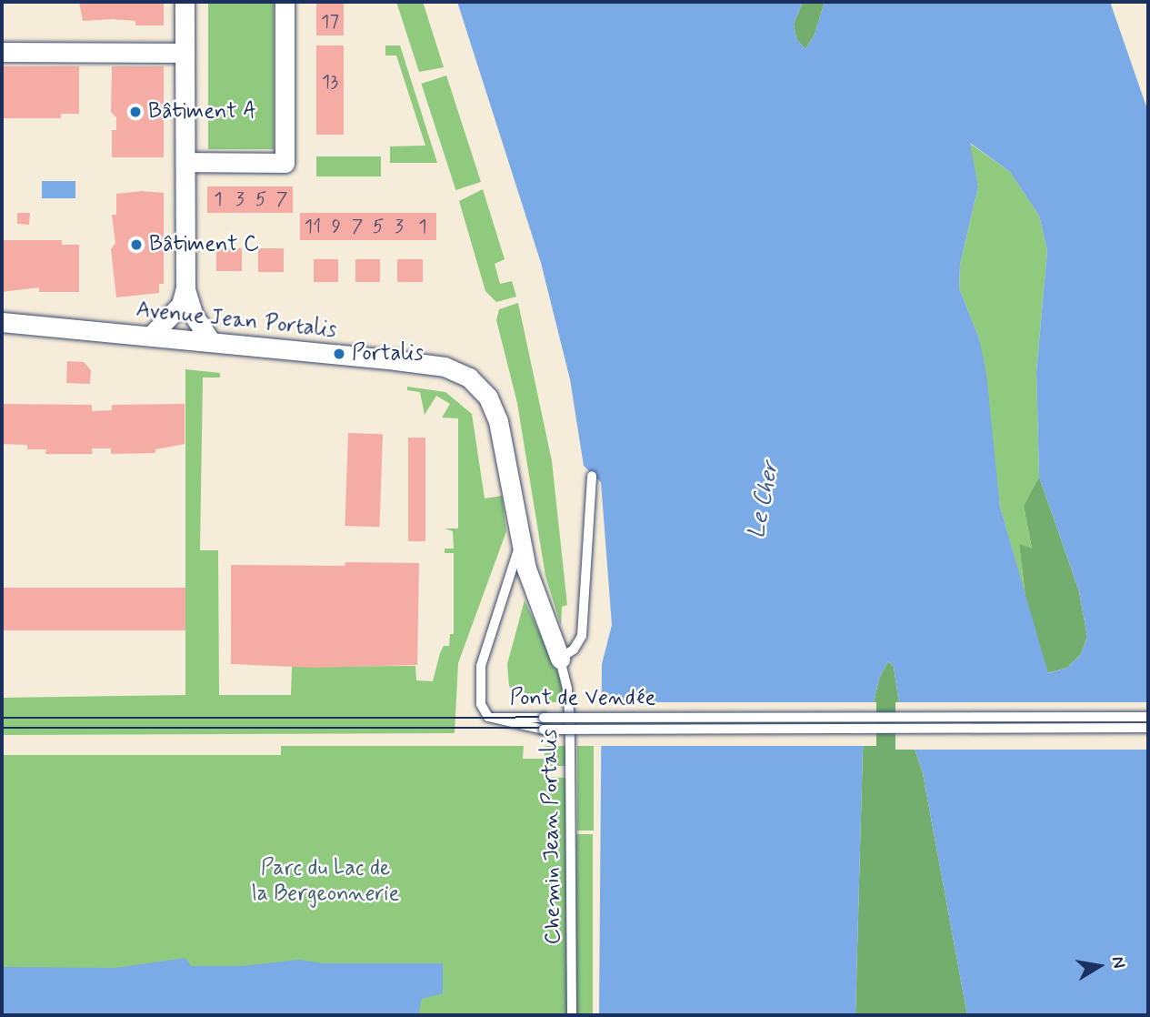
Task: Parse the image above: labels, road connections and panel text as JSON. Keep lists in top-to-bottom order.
{
  "streets": {
    "street": ["Avenue Jean Portalis"],
    "lane": ["Pont de Vendée", "Chemin Jean Portalis"]
  },
  "crossings": [
    ["Avenue Jean Portalis", "Chemin Jean Portalis"]
  ],
  "water": ["Le Cher"],
  "parks": ["Parc du Lac de la Bergeonnerie"],
  "places": ["Bâtiment A", "Bâtiment C", "Portalis"],
  "house_numbers": [
    "17",
    "13",
    "1",
    "3",
    "5",
    "7",
    "11",
    "9",
    "7",
    "5",
    "3",
    "1"
  ],
  "north": "right"
}
